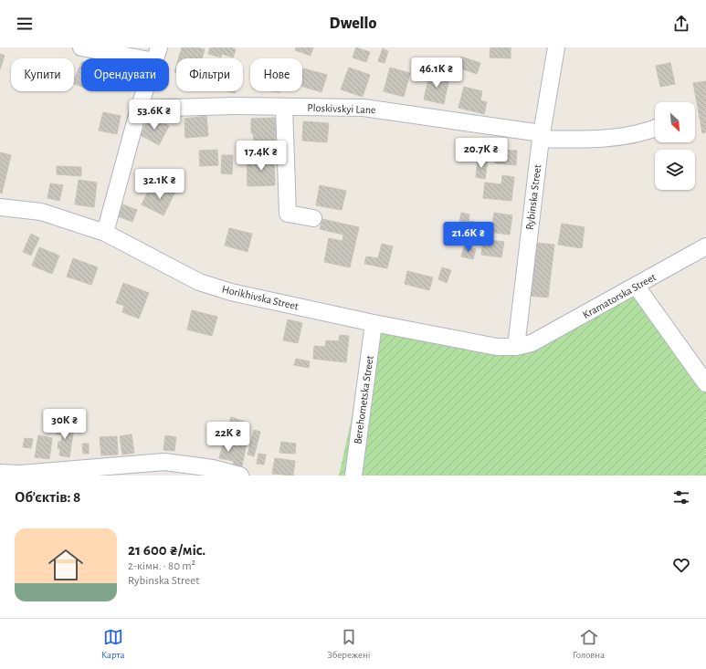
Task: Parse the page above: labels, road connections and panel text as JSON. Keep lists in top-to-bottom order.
{
  "streets": {
    "street": [
      "Ploskivskyi Lane",
      "Rybinska Street",
      "Kramatorska Street",
      "Horikhivska Street",
      "Berehometska Street"
    ]
  },
  "crossings": [
    ["Ploskivskyi Lane", "Rybinska Street"],
    ["Rybinska Street", "Horikhivska Street"],
    ["Kramatorska Street", "Horikhivska Street"],
    ["Horikhivska Street", "Berehometska Street"]
  ],
  "north": "bottom right",
  "page": {
    "header": "Dwello",
    "price": [
      "46.1K ₴",
      "53.6K ₴",
      "20.7K ₴",
      "17.4K ₴",
      "32.1K ₴",
      "21.6K ₴",
      "30K ₴",
      "22K ₴"
    ],
    "chip": [
      "Купити",
      "Орендувати",
      "Фільтри",
      "Нове"
    ],
    "heading": "Об’єктів: 8",
    "list": [
      {
        "name": "21 600 ₴/міс.",
        "note": "2-кімн. · 80 m² · Rybinska Street"
      }
    ],
    "tabs": ["Карта", "Збережені", "Головна"]
  }
}
